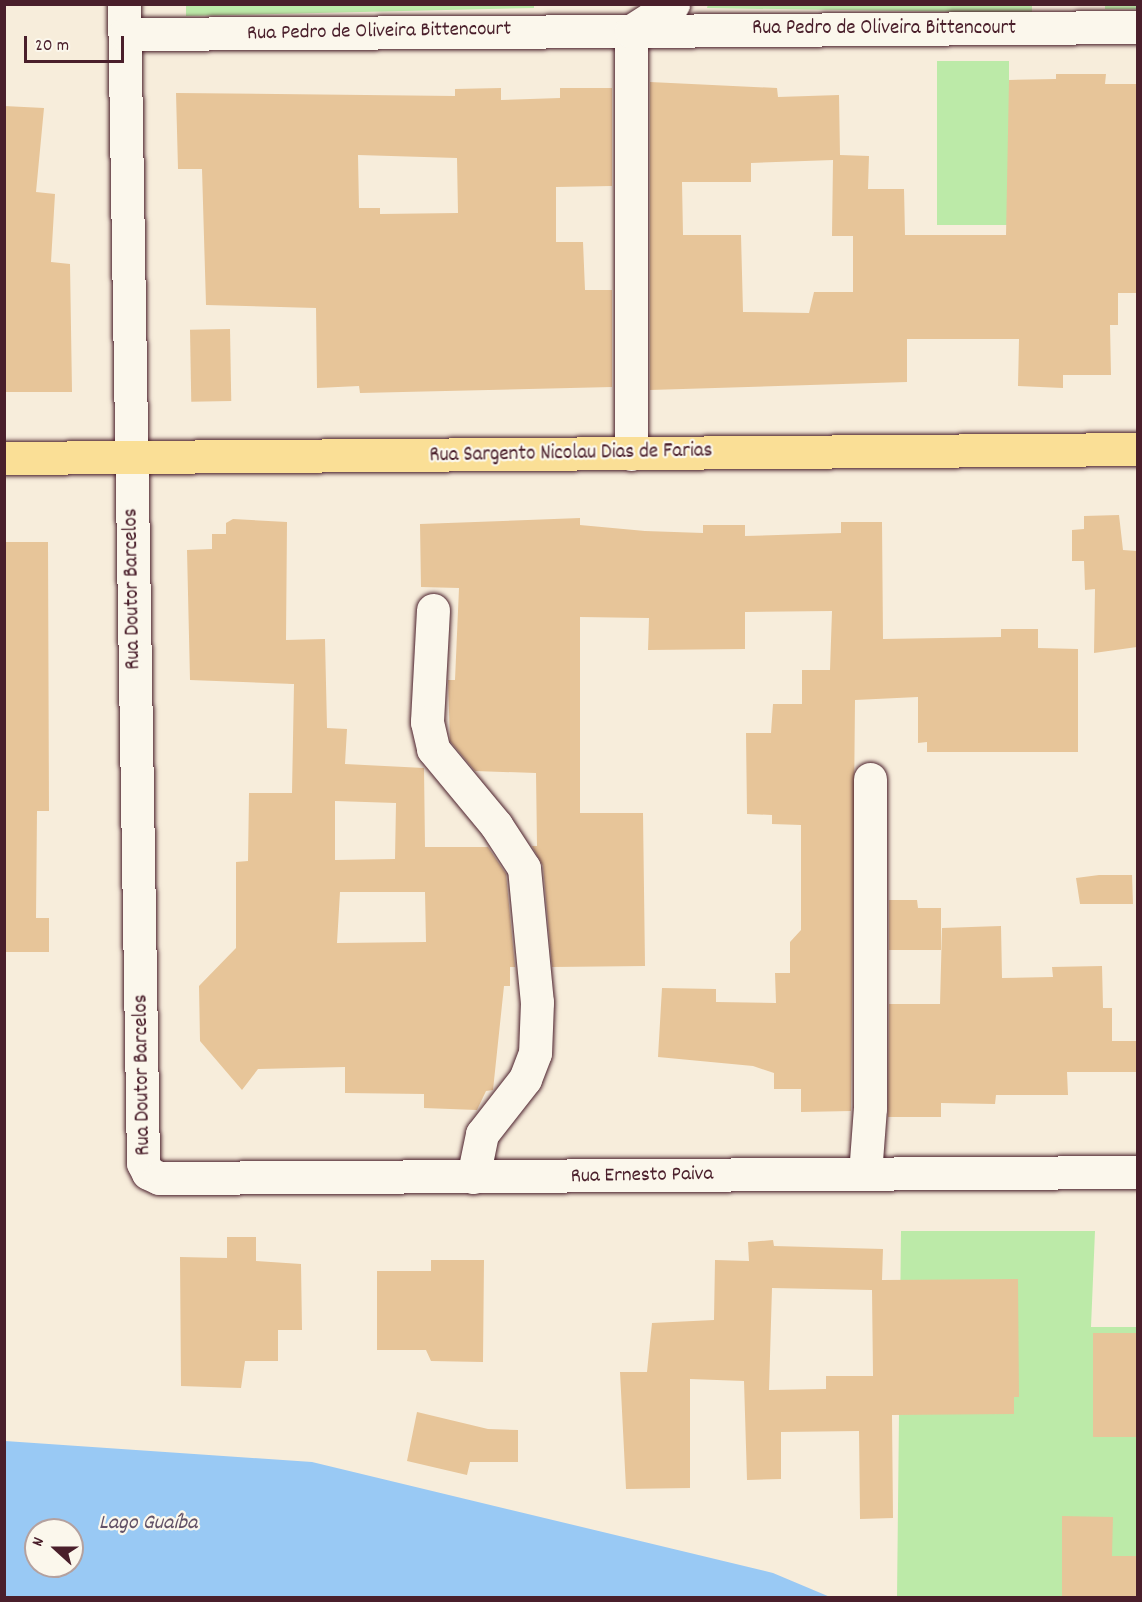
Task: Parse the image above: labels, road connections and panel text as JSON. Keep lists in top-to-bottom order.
{
  "streets": {
    "main road": ["Rua Sargento Nicolau Dias de Farias"],
    "street": ["Rua Pedro de Oliveira Bittencourt", "Rua Doutor Barcelos", "Rua Ernesto Paiva"]
  },
  "crossings": [
    ["Rua Pedro de Oliveira Bittencourt", "Rua Doutor Barcelos"],
    ["Rua Sargento Nicolau Dias de Farias", "Rua Doutor Barcelos"],
    ["Rua Doutor Barcelos", "Rua Ernesto Paiva"]
  ],
  "water": ["Lago Guaíba"],
  "scale_bar": "20 m",
  "north": "left"
}
